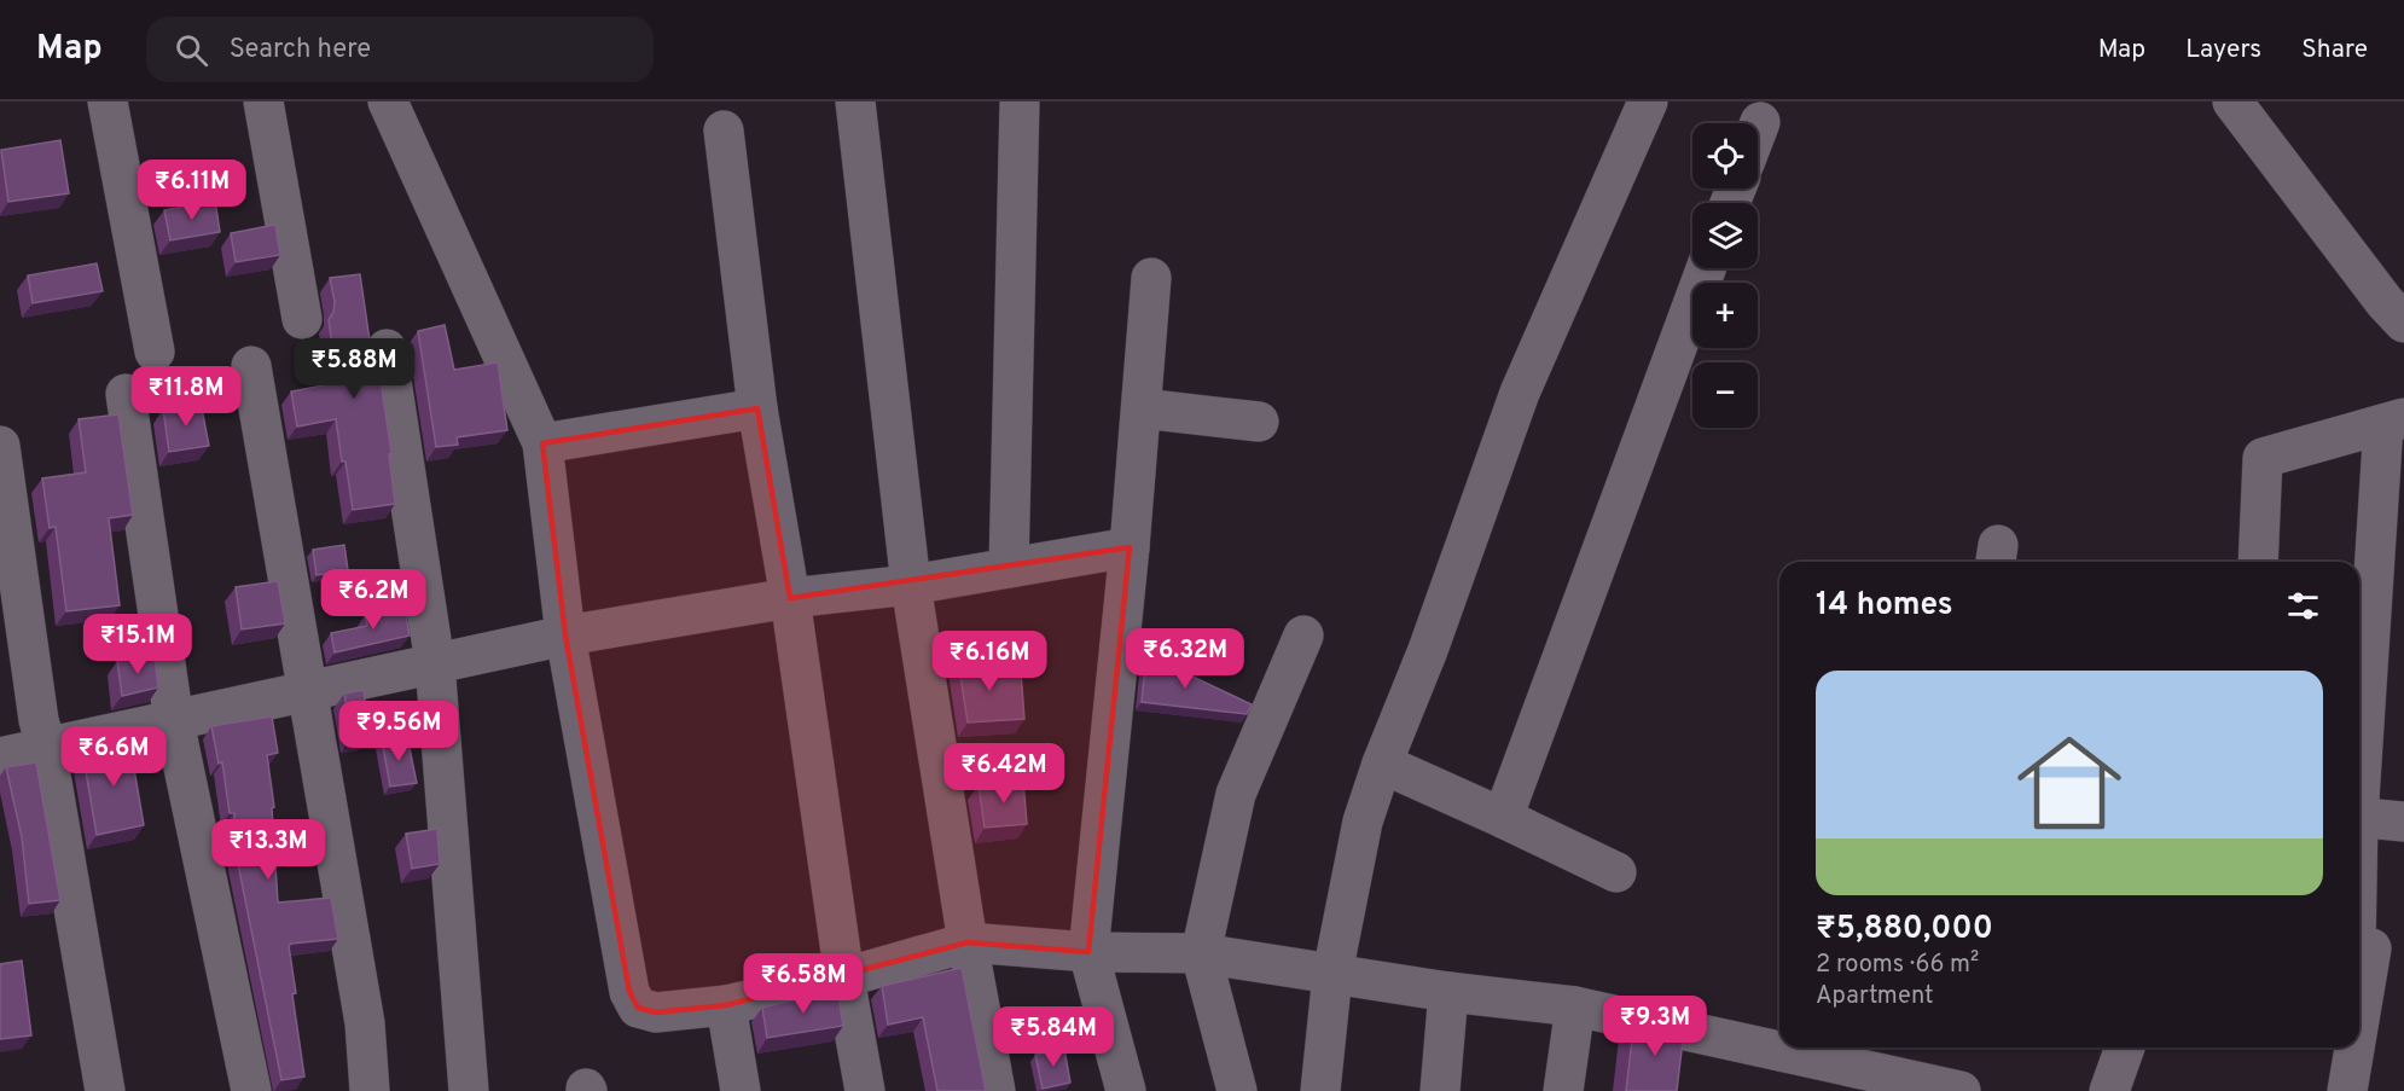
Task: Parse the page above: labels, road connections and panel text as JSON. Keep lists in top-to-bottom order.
{
  "page": {
    "header": "Map",
    "search": "Search here",
    "nav": ["Map", "Layers", "Share"],
    "map_buttons": ["+", "−"],
    "price": [
      "₹6.11M",
      "₹5.88M",
      "₹11.8M",
      "₹6.2M",
      "₹15.1M",
      "₹6.32M",
      "₹6.16M",
      "₹9.56M",
      "₹6.6M",
      "₹6.42M",
      "₹13.3M",
      "₹6.58M",
      "₹9.3M",
      "₹5.84M"
    ],
    "heading": "14 homes",
    "list": [
      {
        "name": "₹5,880,000",
        "note": "2 rooms · 66 m² · Apartment"
      }
    ]
  }
}
